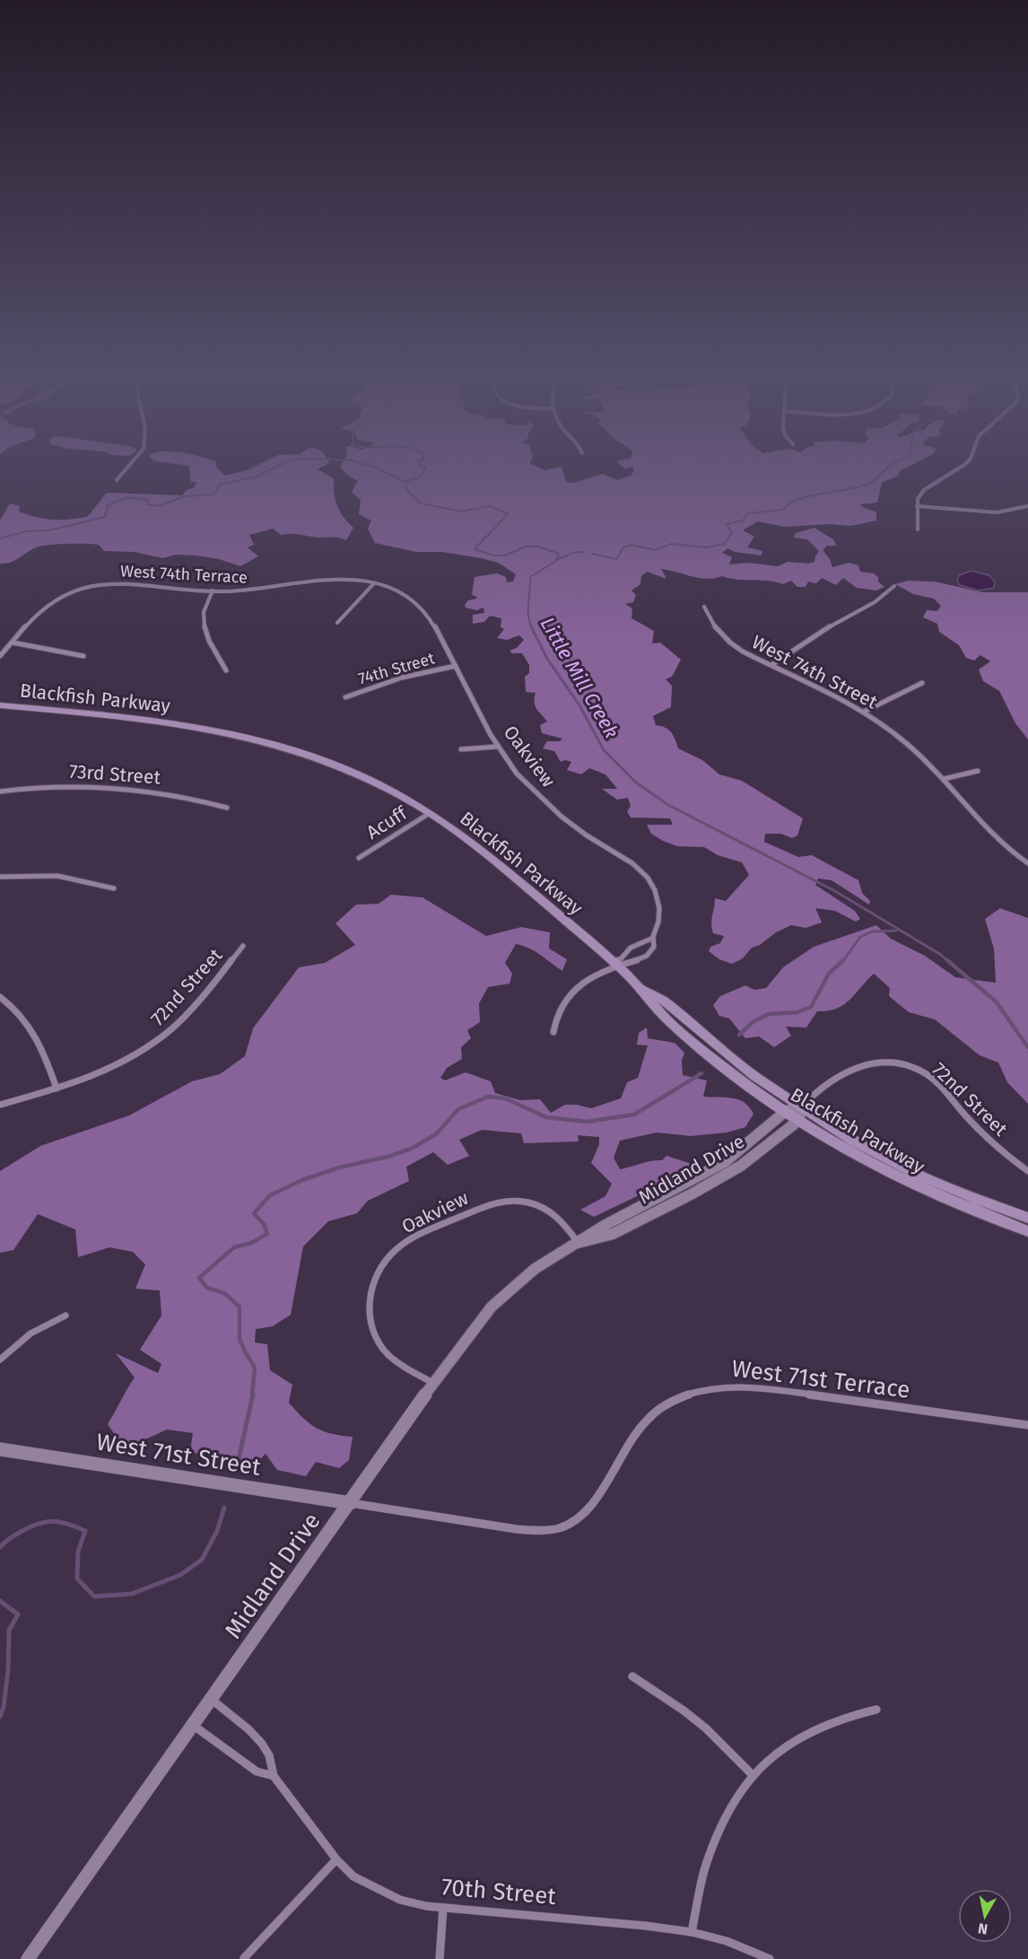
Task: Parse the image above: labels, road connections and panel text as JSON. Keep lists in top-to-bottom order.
{
  "streets": {
    "main road": ["Blackfish Parkway"],
    "street": [
      "West 74th Terrace",
      "74th Street",
      "West 74th Street",
      "Oakview",
      "73rd Street",
      "Acuff",
      "72nd Street",
      "Midland Drive",
      "West 71st Terrace",
      "West 71st Street",
      "70th Street"
    ]
  },
  "crossings": [
    ["West 74th Terrace", "Oakview"],
    ["74th Street", "Oakview"],
    ["Blackfish Parkway", "Oakview"],
    ["Blackfish Parkway", "Acuff"],
    ["Blackfish Parkway", "72nd Street"],
    ["Blackfish Parkway", "Midland Drive"],
    ["Oakview", "Midland Drive"],
    ["72nd Street", "Midland Drive"],
    ["Midland Drive", "West 71st Terrace"],
    ["Midland Drive", "West 71st Street"],
    ["Midland Drive", "70th Street"],
    ["West 71st Terrace", "West 71st Street"]
  ],
  "water": ["Little Mill Creek"],
  "north": "bottom"
}
